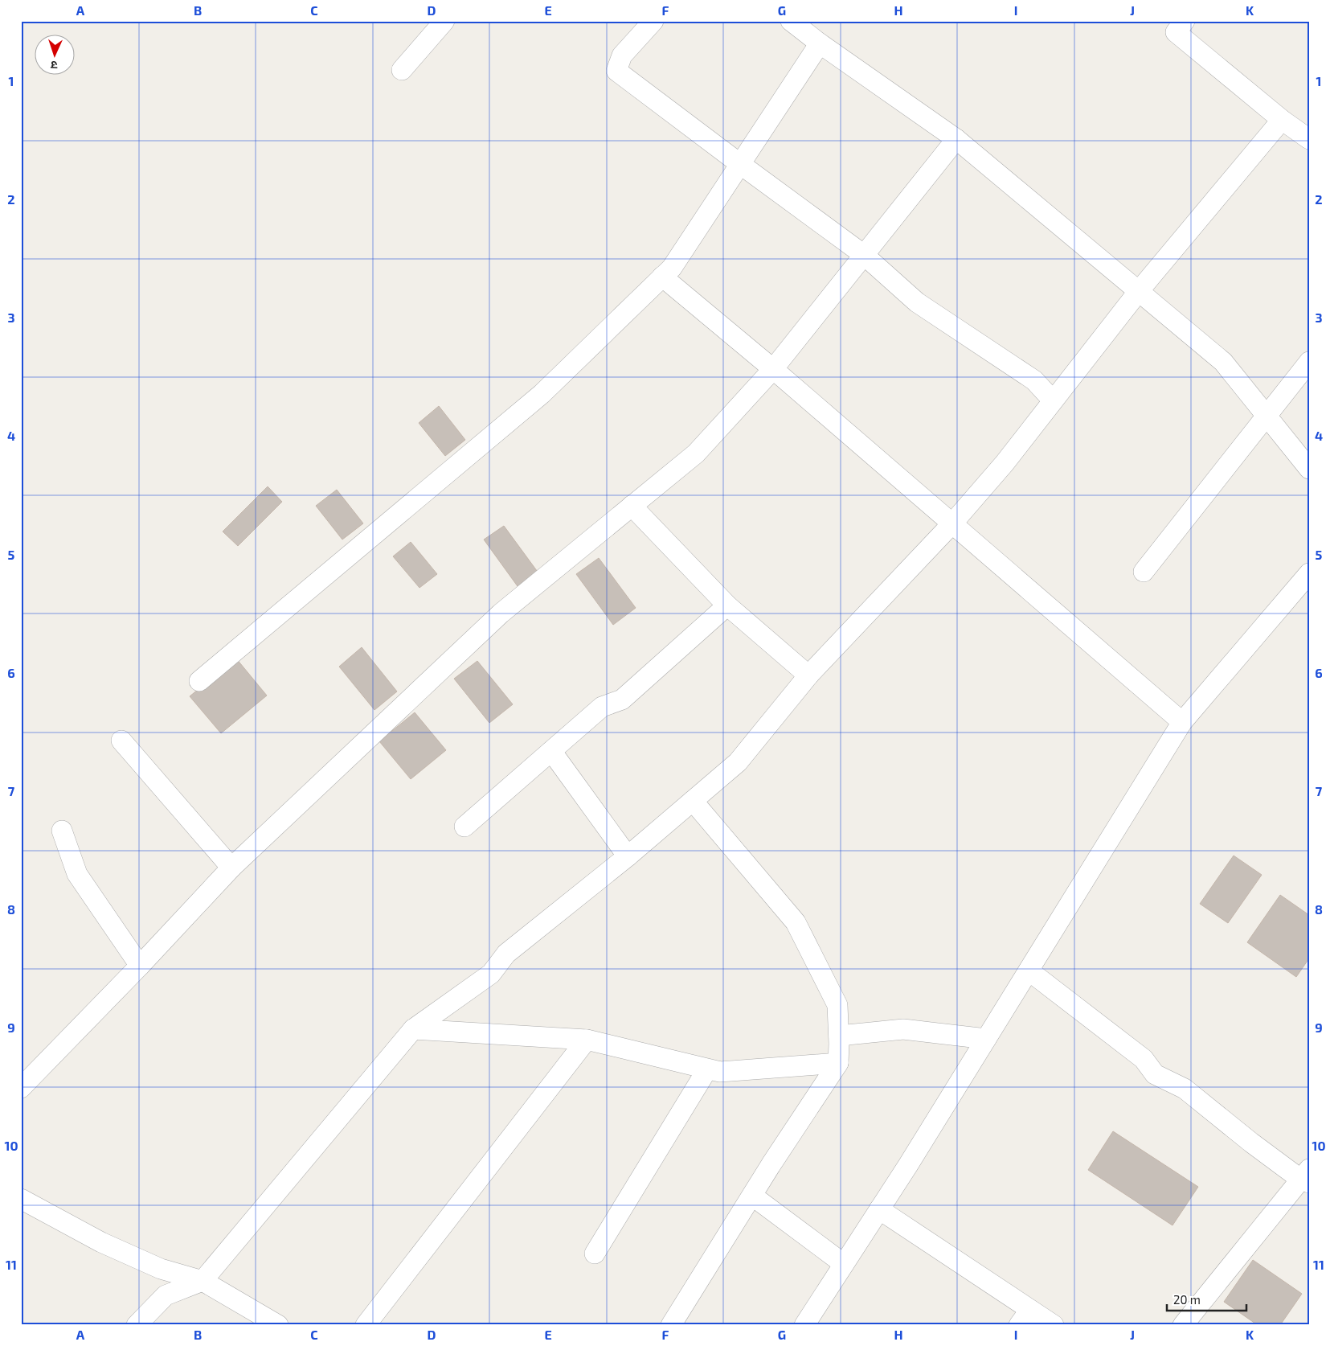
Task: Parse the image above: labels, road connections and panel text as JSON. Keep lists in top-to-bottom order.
{
  "scale_bar": "20 m",
  "north": "bottom",
  "grid": {
    "columns": [
      "A",
      "B",
      "C",
      "D",
      "E",
      "F",
      "G",
      "H",
      "I",
      "J",
      "K"
    ],
    "rows": [
      "1",
      "2",
      "3",
      "4",
      "5",
      "6",
      "7",
      "8",
      "9",
      "10",
      "11"
    ]
  }
}
